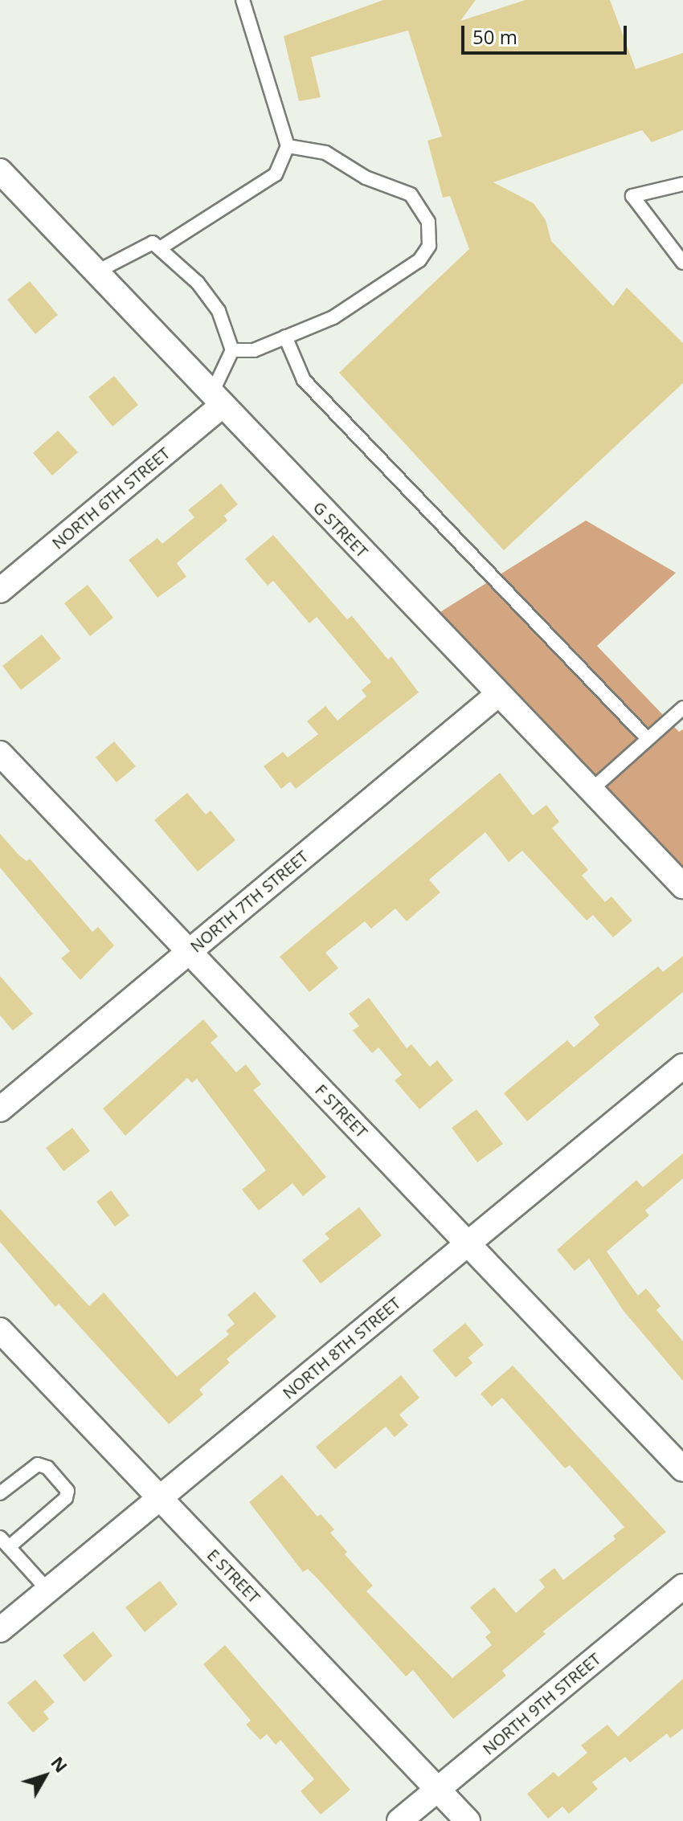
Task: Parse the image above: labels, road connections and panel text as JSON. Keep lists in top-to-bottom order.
{
  "streets": {
    "street": [
      "NORTH 6TH STREET",
      "G STREET",
      "NORTH 7TH STREET",
      "F STREET",
      "NORTH 8TH STREET",
      "E STREET",
      "NORTH 9TH STREET"
    ]
  },
  "crossings": [
    ["NORTH 6TH STREET", "G STREET"],
    ["G STREET", "NORTH 7TH STREET"],
    ["NORTH 7TH STREET", "F STREET"],
    ["F STREET", "NORTH 8TH STREET"],
    ["NORTH 8TH STREET", "E STREET"],
    ["E STREET", "NORTH 9TH STREET"]
  ],
  "scale_bar": "50 m",
  "north": "top right"
}
